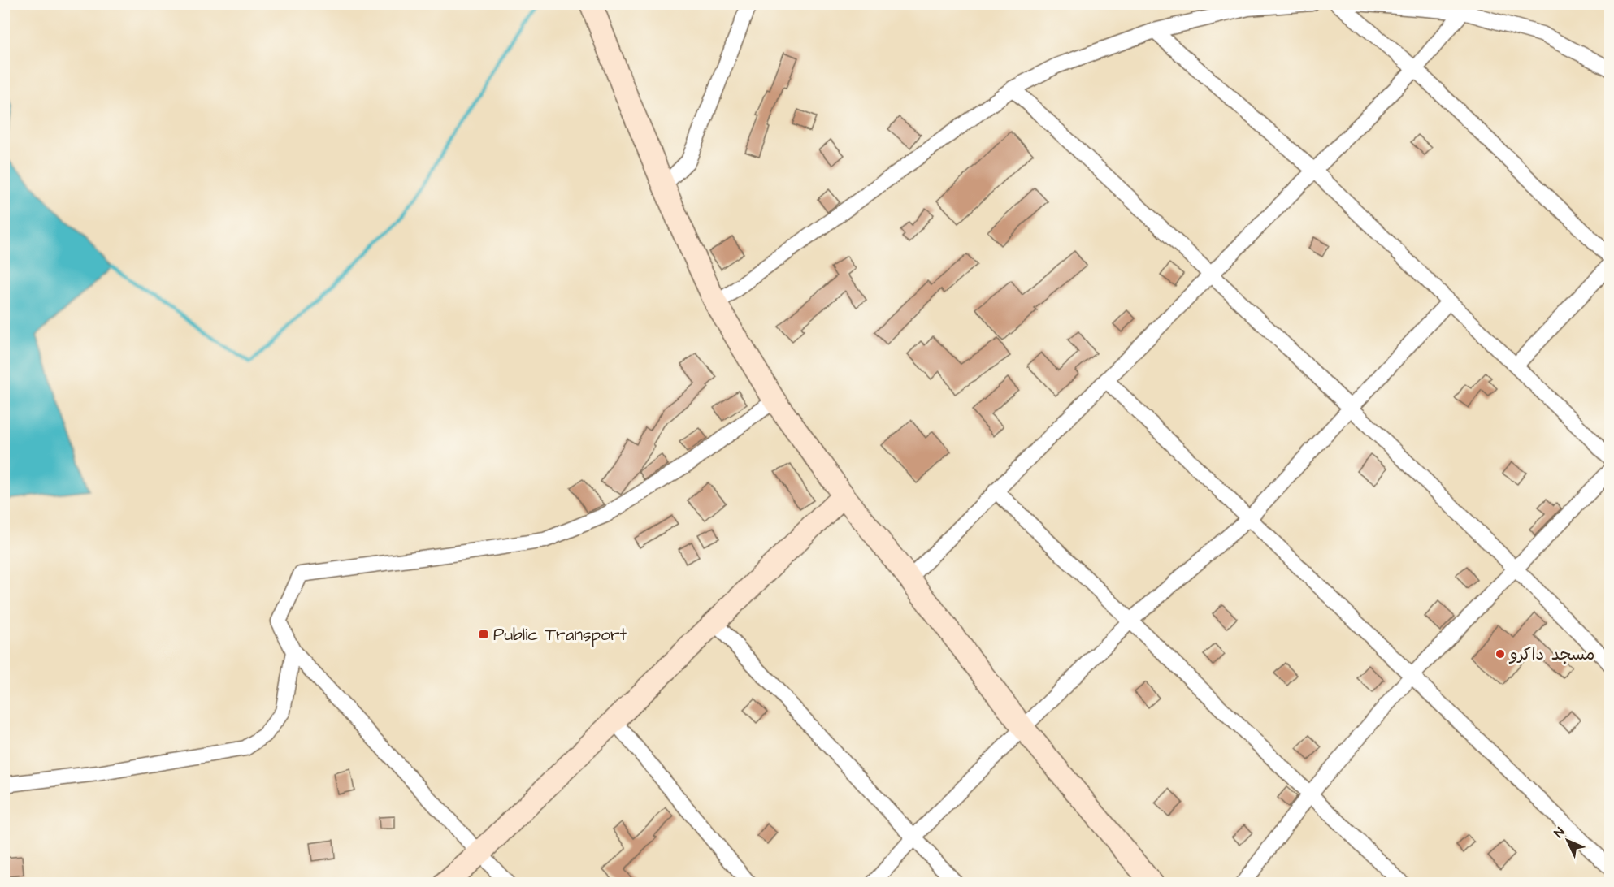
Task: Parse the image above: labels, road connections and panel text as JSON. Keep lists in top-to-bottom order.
{
  "places": {
    "transit": ["Public Transport"],
    "other": ["مسجد داكرو"]
  },
  "north": "top left"
}
